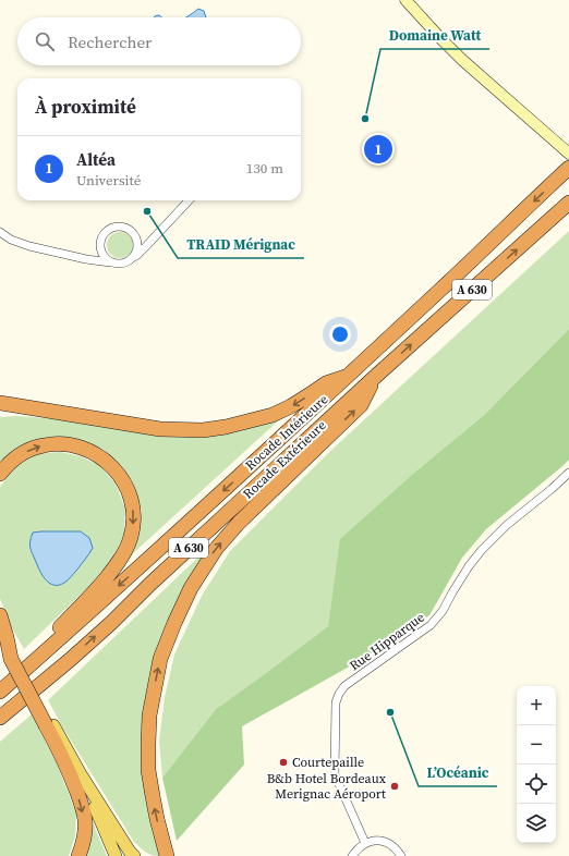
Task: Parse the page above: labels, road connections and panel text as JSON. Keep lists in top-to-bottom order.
{
  "streets": {
    "highway": ["A 630", "Rocade Intérieure", "Rocade Extérieure"],
    "street": ["Rue Hipparque"]
  },
  "one_way": ["Rocade Intérieure", "Rocade Extérieure"],
  "places": [
    "Domaine Watt",
    "TRAID Mérignac",
    "L’Océanic",
    "Courtepaille",
    "B&b Hotel Bordeaux Merignac Aéroport"
  ],
  "page": {
    "search": "Rechercher",
    "heading": "À proximité",
    "pins": "1",
    "list": [
      {
        "mark": "1",
        "name": "Altéa",
        "note": "Université",
        "value": "130 m"
      }
    ],
    "map_buttons": ["+", "−"]
  }
}
